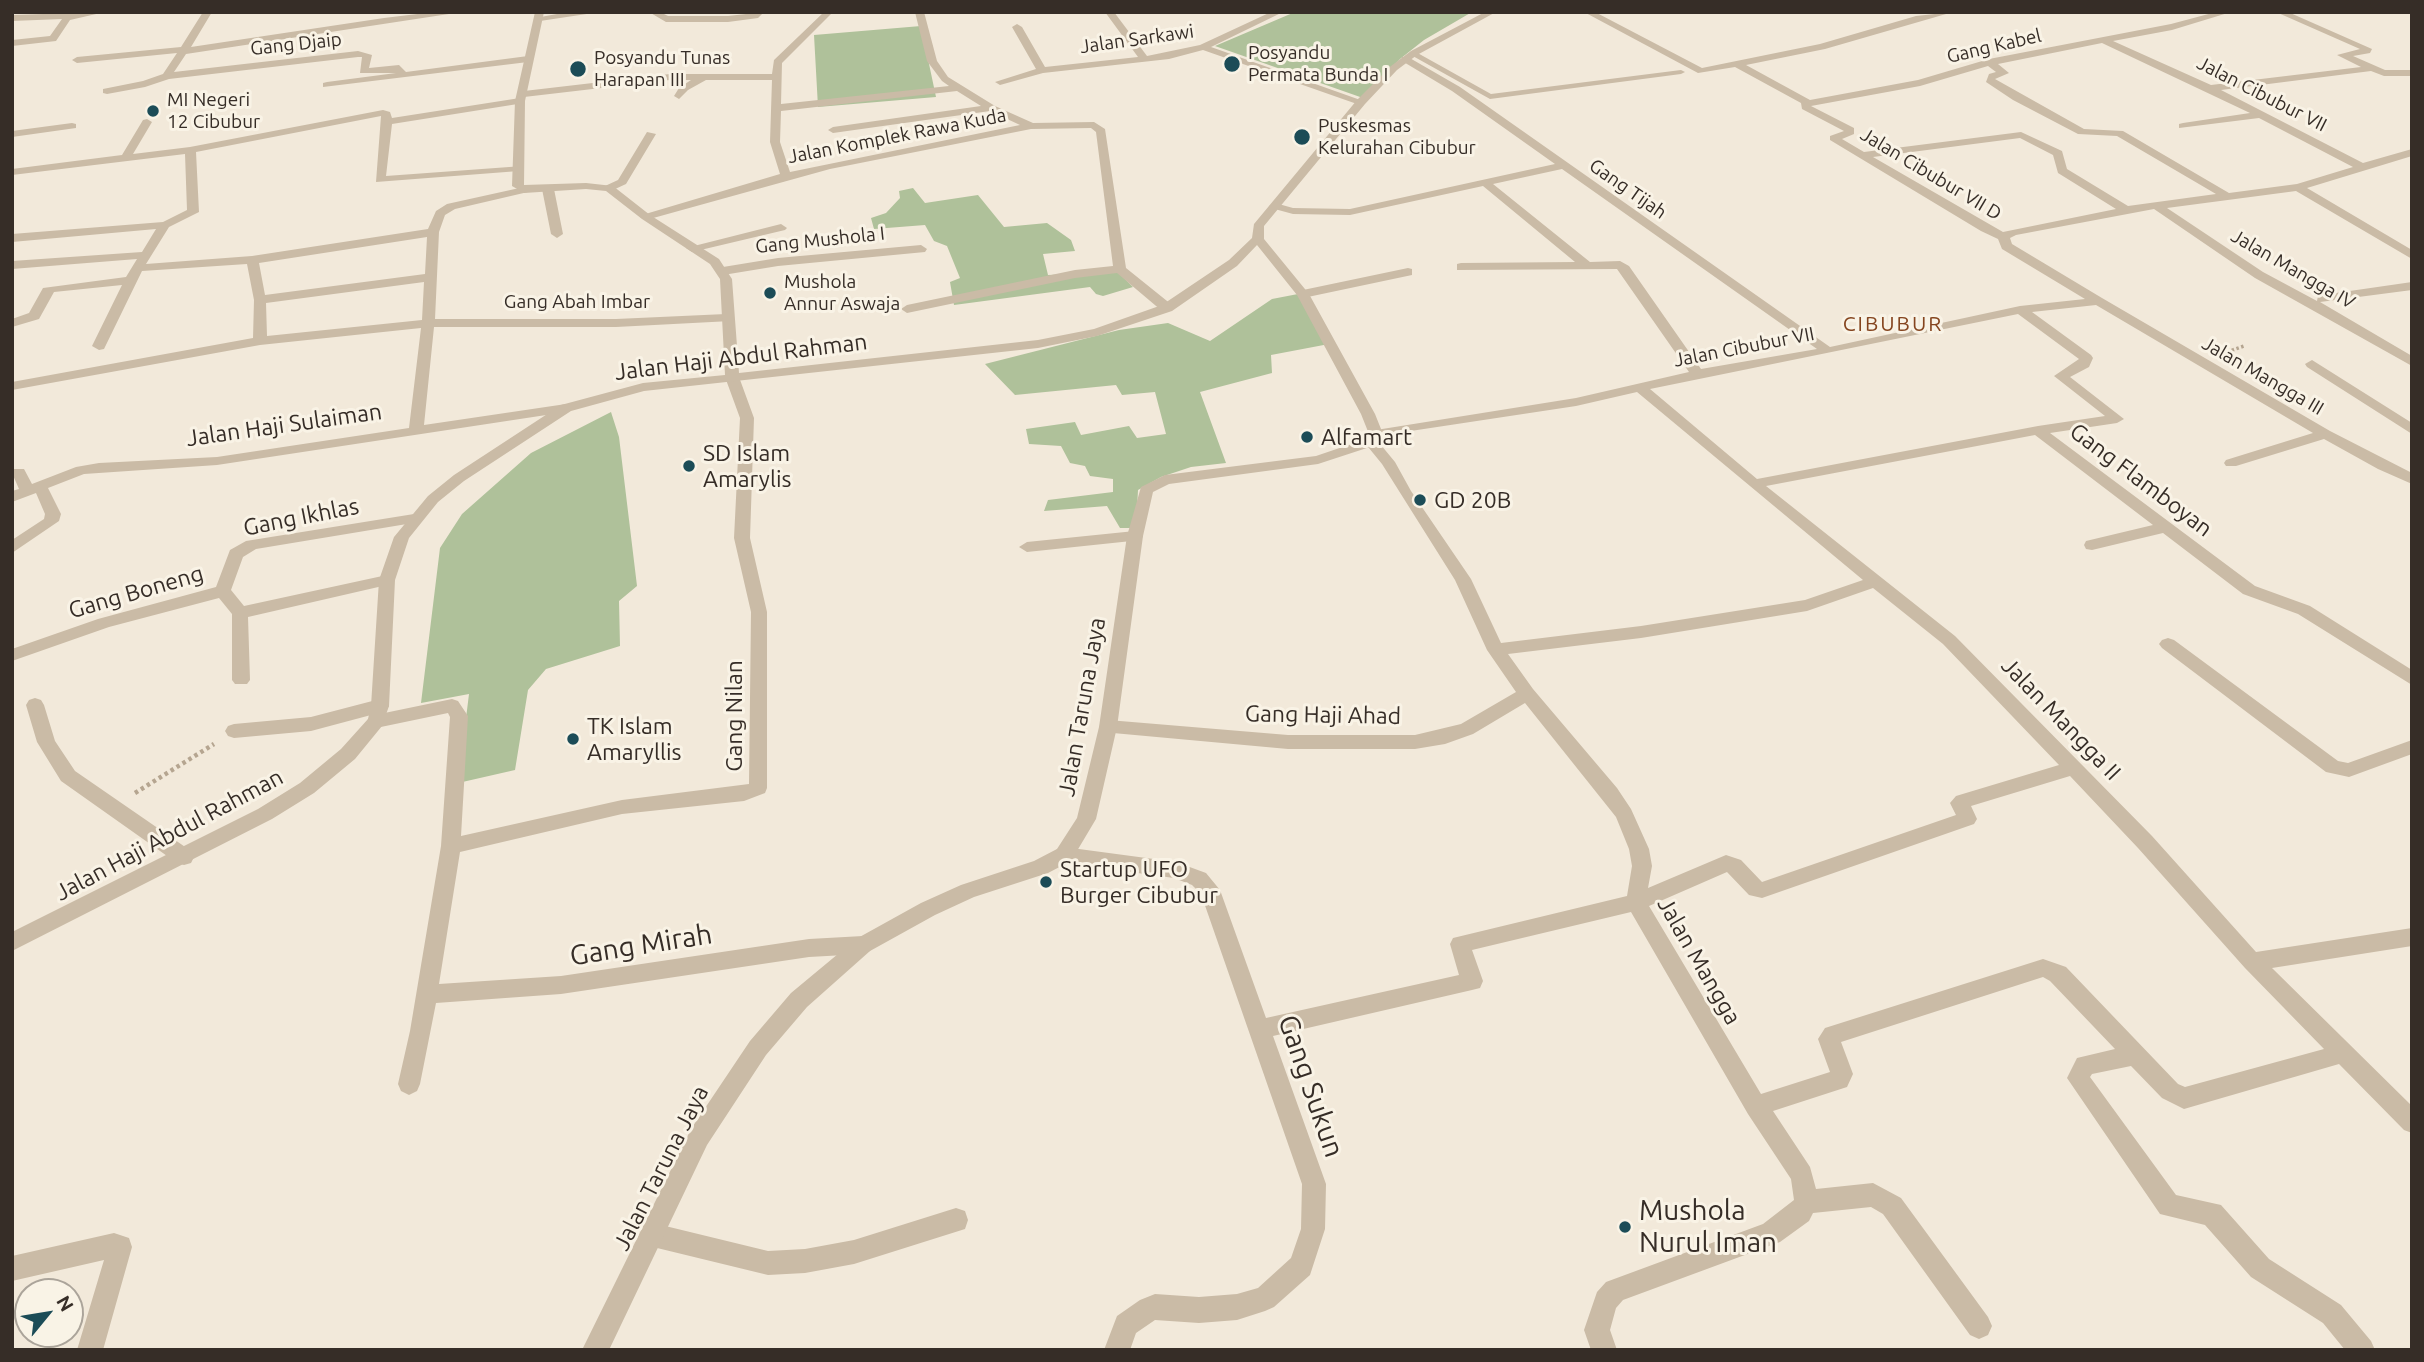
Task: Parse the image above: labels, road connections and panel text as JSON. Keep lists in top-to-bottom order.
{
  "streets": {
    "street": [
      "Jalan Sarkawi",
      "Gang Djaip",
      "Gang Kabel",
      "Jalan Cibubur VII",
      "Jalan Komplek Rawa Kuda",
      "Jalan Cibubur VII D",
      "Gang Tijah",
      "Gang Mushola I",
      "Jalan Mangga IV",
      "Gang Abah Imbar",
      "Jalan Haji Abdul Rahman",
      "Jalan Mangga III",
      "Jalan Haji Sulaiman",
      "Gang Flamboyan",
      "Gang Ikhlas",
      "Gang Boneng",
      "Jalan Taruna Jaya",
      "Gang Haji Ahad",
      "Gang Nilan",
      "Jalan Mangga II",
      "Gang Mirah",
      "Jalan Mangga",
      "Gang Sukun"
    ]
  },
  "crossings": [
    ["Jalan Sarkawi", "Jalan Haji Abdul Rahman"],
    ["Gang Kabel", "Jalan Cibubur VII"],
    ["Gang Kabel", "Jalan Cibubur VII D"],
    ["Jalan Cibubur VII", "Gang Tijah"],
    ["Jalan Cibubur VII", "Jalan Mangga III"],
    ["Jalan Cibubur VII", "Gang Flamboyan"],
    ["Jalan Cibubur VII", "Jalan Taruna Jaya"],
    ["Jalan Cibubur VII", "Jalan Mangga II"],
    ["Jalan Cibubur VII", "Jalan Mangga"],
    ["Gang Tijah", "Jalan Haji Abdul Rahman"],
    ["Jalan Haji Abdul Rahman", "Jalan Haji Sulaiman"],
    ["Jalan Haji Abdul Rahman", "Gang Ikhlas"],
    ["Jalan Haji Abdul Rahman", "Gang Nilan"],
    ["Gang Ikhlas", "Gang Boneng"],
    ["Jalan Taruna Jaya", "Gang Haji Ahad"],
    ["Jalan Taruna Jaya", "Gang Mirah"],
    ["Jalan Taruna Jaya", "Jalan Mangga"],
    ["Jalan Taruna Jaya", "Gang Sukun"],
    ["Gang Haji Ahad", "Jalan Mangga"]
  ],
  "districts": ["CIBUBUR"],
  "places": [
    "Posyandu Permata Bunda I",
    "Posyandu Tunas Harapan III",
    "MI Negeri 12 Cibubur",
    "Puskesmas Kelurahan Cibubur",
    "Mushola Annur Aswaja",
    "Alfamart",
    "SD Islam Amarylis",
    "GD 20B",
    "TK Islam Amaryllis",
    "Startup UFO Burger Cibubur",
    "Mushola Nurul Iman"
  ],
  "north": "top right"
}
